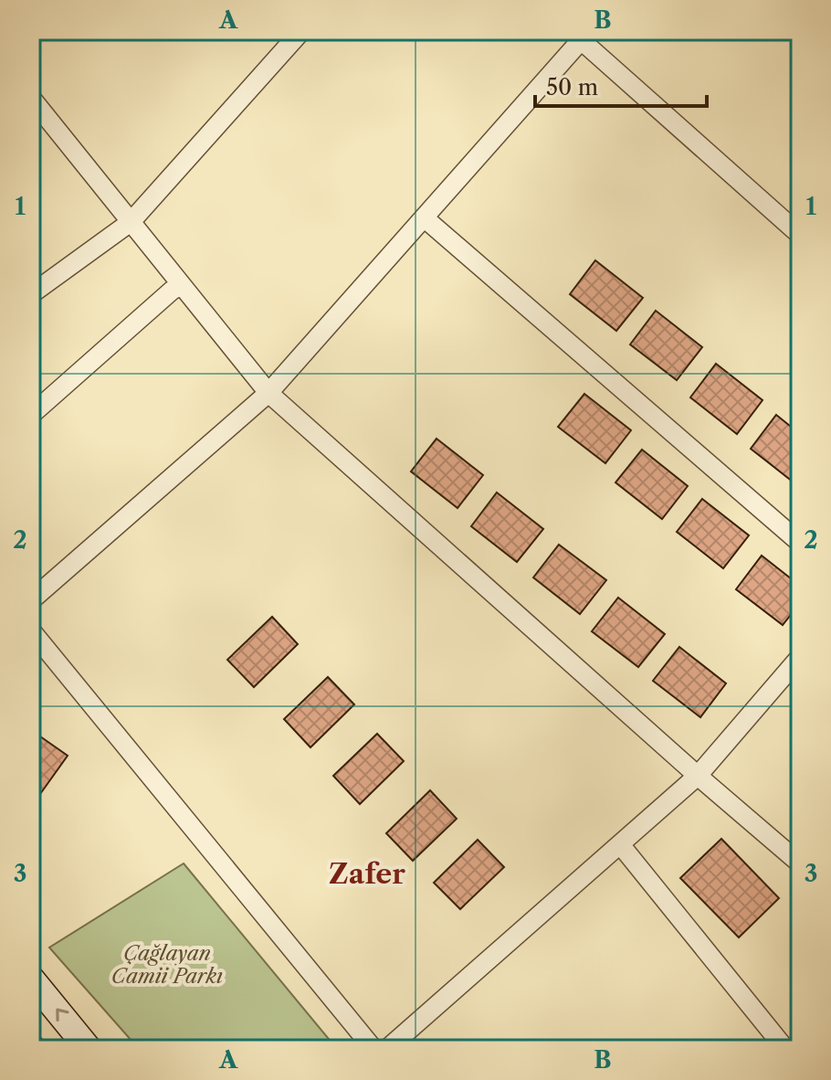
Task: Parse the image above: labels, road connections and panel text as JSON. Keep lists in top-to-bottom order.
{
  "districts": ["Zafer"],
  "parks": ["Çağlayan Camii Parkı"],
  "scale_bar": "50 m",
  "grid": {
    "columns": ["A", "B"],
    "rows": ["1", "2", "3"]
  }
}
